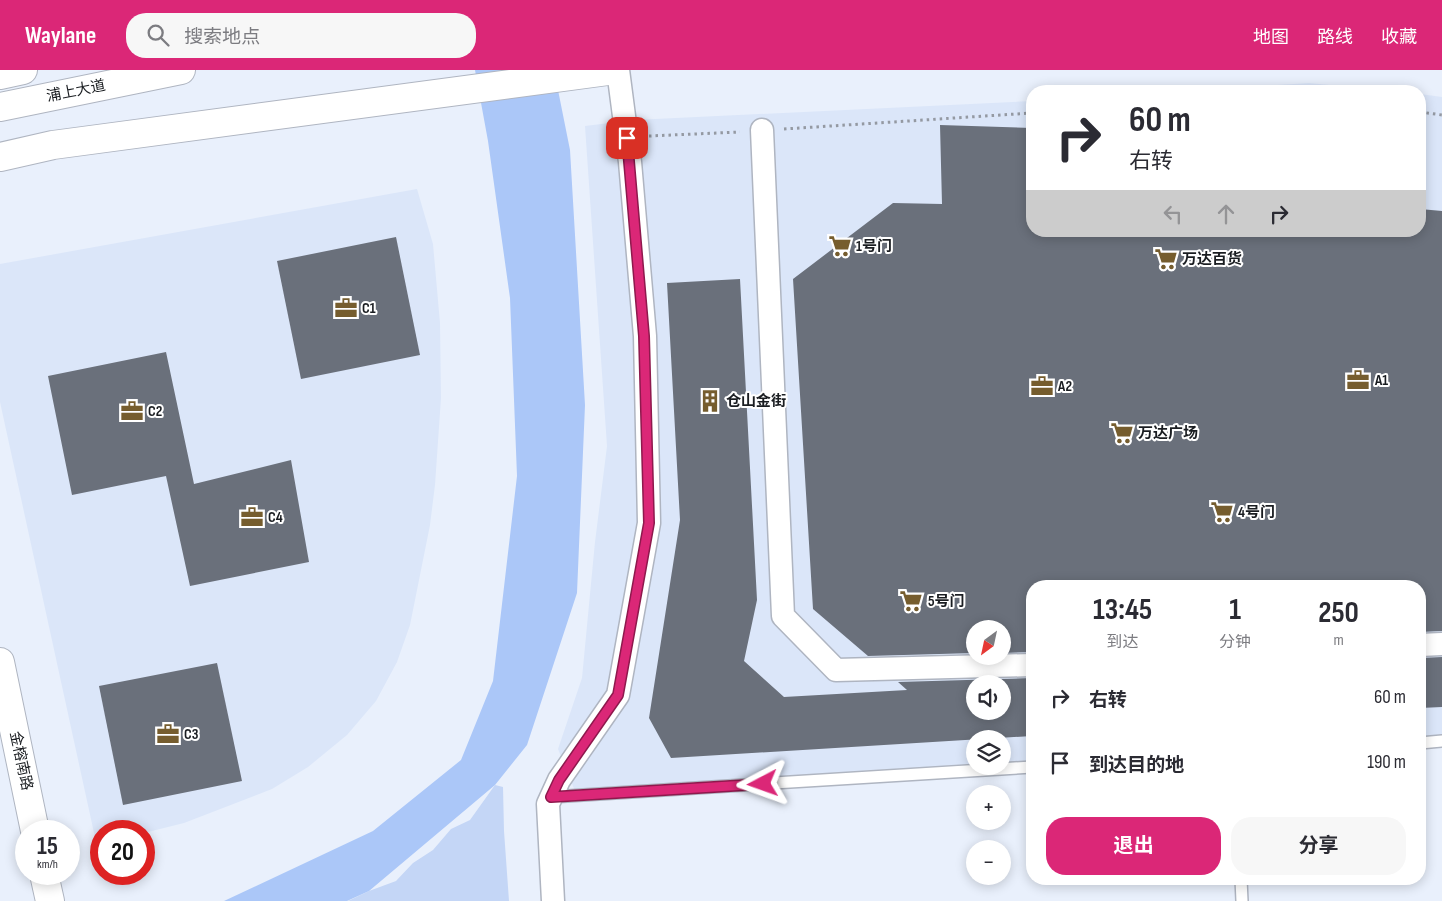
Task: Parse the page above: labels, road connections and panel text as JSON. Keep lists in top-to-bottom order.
{
  "streets": {
    "main road": ["浦上大道", "金榕南路"]
  },
  "places": {
    "supermarket": [
      "1号门",
      "万达百货",
      "万达广场",
      "4号门",
      "5号门"
    ],
    "office": [
      "C1",
      "A1",
      "A2",
      "C2",
      "C4",
      "C3"
    ],
    "building": ["仓山金街"]
  },
  "north": "bottom left",
  "page": {
    "header": "Waylane",
    "search": "搜索地点",
    "nav": ["地图", "路线", "收藏"],
    "turn": ["60 m", "右转"],
    "eta": [
      "13:45",
      "到达",
      "1",
      "分钟",
      "250",
      "m"
    ],
    "map_buttons": ["+", "−"],
    "list": [
      {
        "name": "右转",
        "value": "60 m"
      },
      {
        "name": "到达目的地",
        "value": "190 m"
      }
    ],
    "buttons": ["退出", "分享"],
    "speed": "15 km/h",
    "limit": "20"
  }
}
